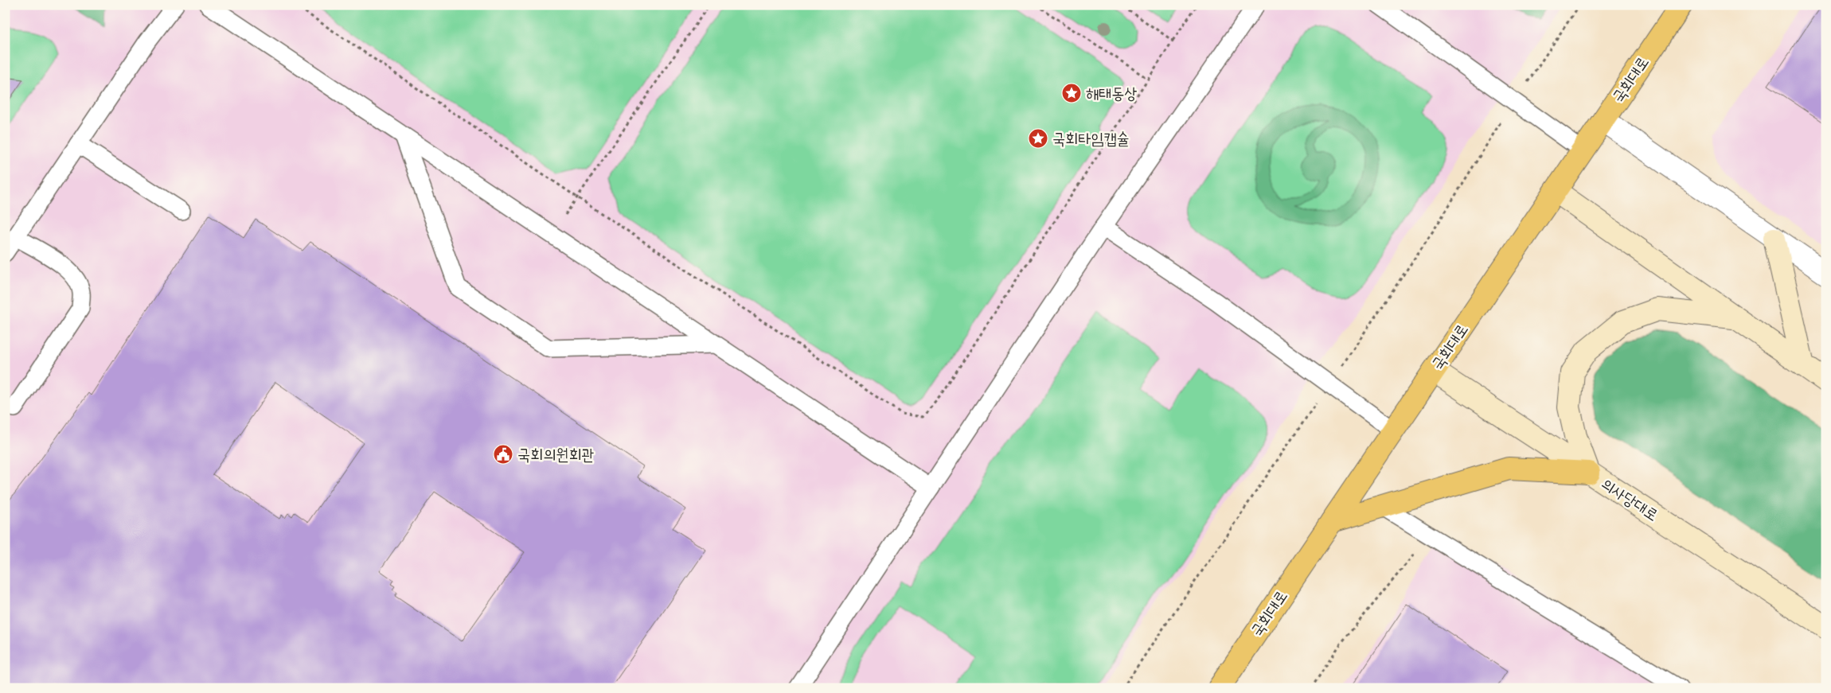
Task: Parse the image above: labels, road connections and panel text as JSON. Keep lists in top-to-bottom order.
{
  "streets": {
    "main road": ["국회대로", "의사당대로"]
  },
  "crossings": [
    ["국회대로", "의사당대로"]
  ],
  "places": {
    "place": ["해태동상", "국회타임캡슐"],
    "public building": ["국회의원회관"]
  }
}
